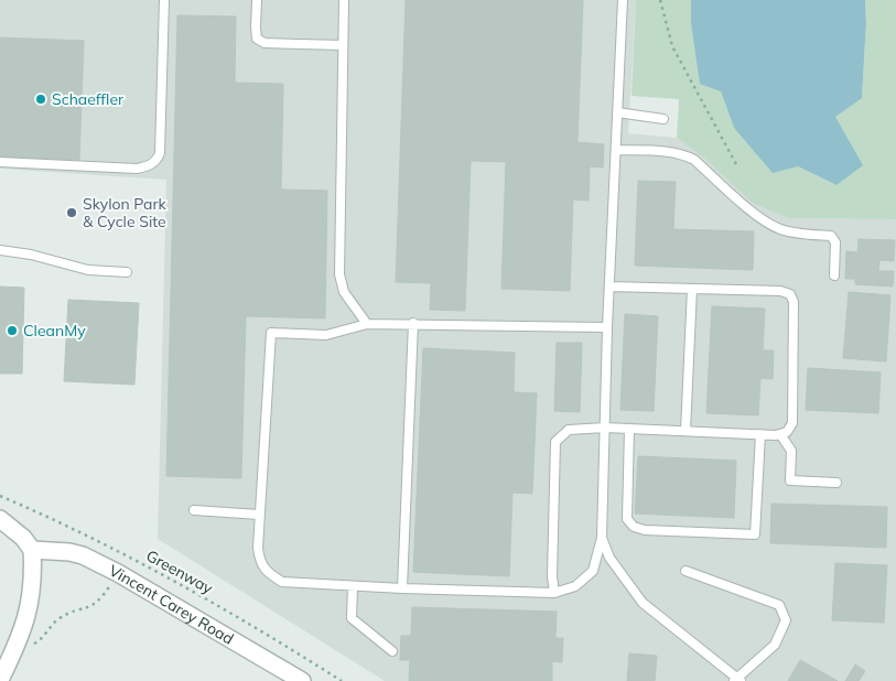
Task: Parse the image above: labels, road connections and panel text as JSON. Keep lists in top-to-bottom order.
{
  "streets": {
    "street": ["Vincent Carey Road"],
    "path": ["Greenway"]
  },
  "places": ["Schaeffler", "Skylon Park & Cycle Site", "CleanMy"]
}
